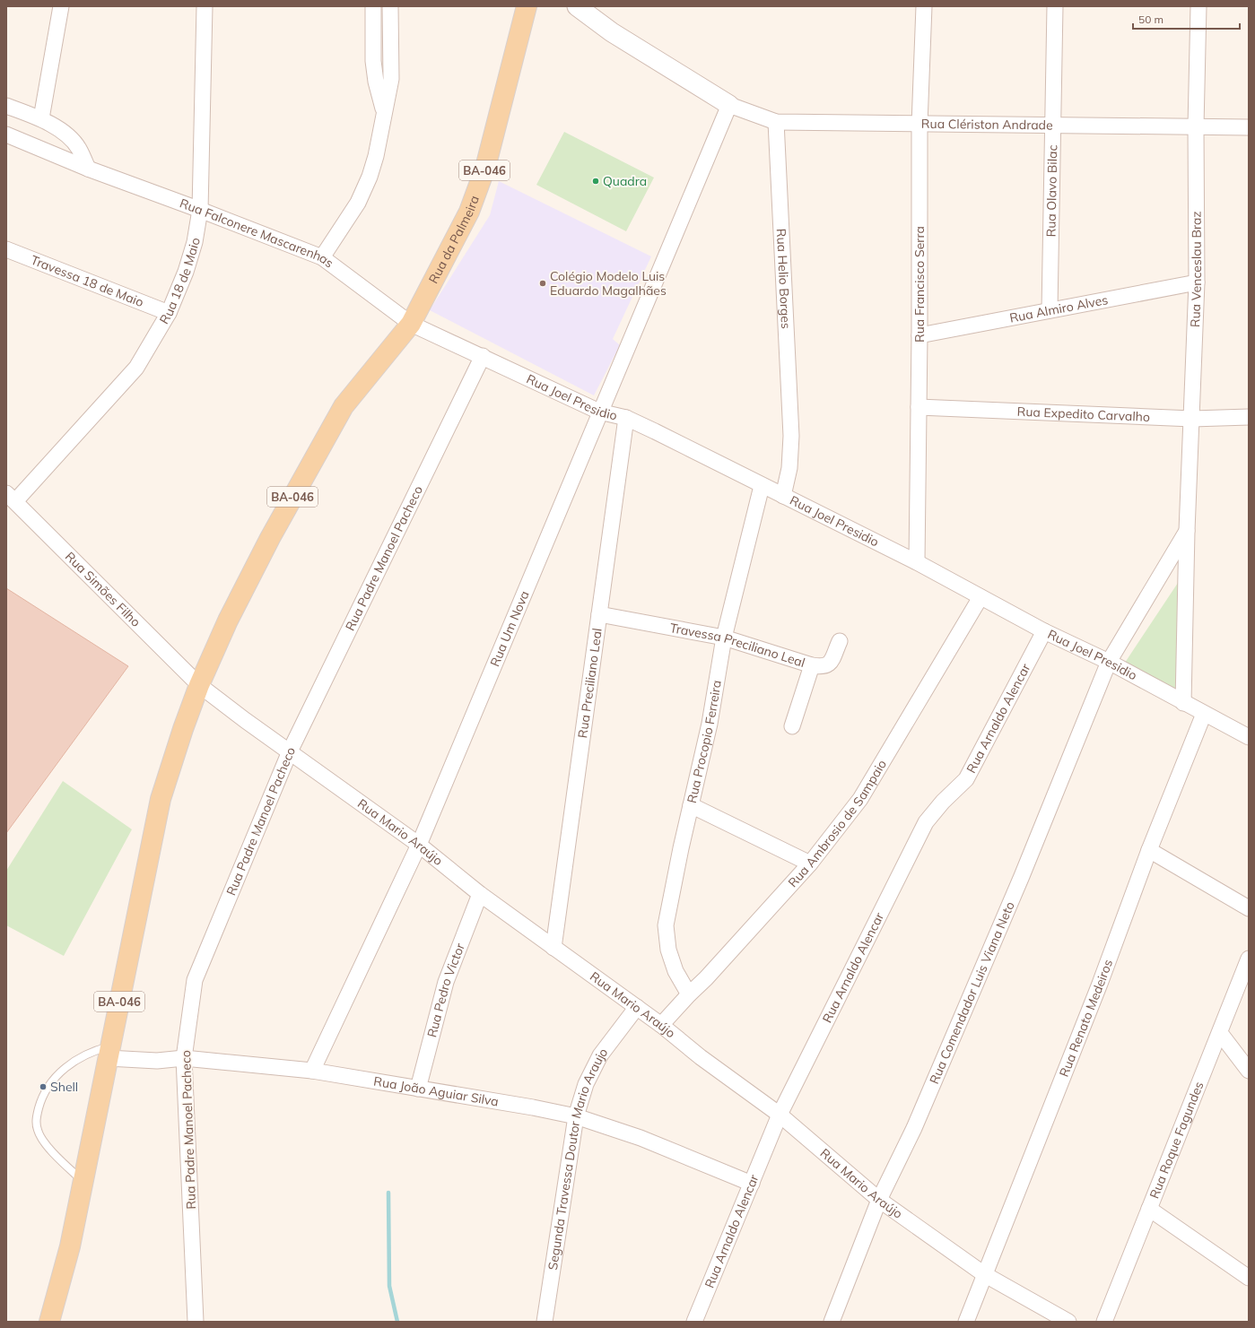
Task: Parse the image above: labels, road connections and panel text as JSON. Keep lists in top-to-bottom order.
{
  "streets": {
    "main road": ["BA-046", "Rua da Palmeira"],
    "street": [
      "Rua Clériston Andrade",
      "Rua Olavo Bilac",
      "Rua Falconere Mascarenhas",
      "Rua Venceslau Braz",
      "Rua Helio Borges",
      "Travessa 18 de Maio",
      "Rua 18 de Maio",
      "Rua Francisco Serra",
      "Rua Almiro Alves",
      "Rua Joel Presidio",
      "Rua Expedito Carvalho",
      "Rua Padre Manoel Pacheco",
      "Rua Simões Filho",
      "Rua Um Nova",
      "Travessa Preciliano Leal",
      "Rua Preciliano Leal",
      "Rua Arnaldo Alencar",
      "Rua Procopio Ferreira",
      "Rua Ambrosio de Sampaio",
      "Rua Mario Araújo",
      "Rua Pedro Victor",
      "Rua Comendador Luis Viana Neto",
      "Rua Renato Medeiros",
      "Rua João Aguiar Silva",
      "Rua Roque Fagundes",
      "Segunda Travessa Doutor Mario Araujo"
    ]
  },
  "crossings": [
    ["Rua Clériston Andrade", "Rua Olavo Bilac"],
    ["Rua Clériston Andrade", "Rua Venceslau Braz"],
    ["Rua Clériston Andrade", "Rua Helio Borges"],
    ["Rua Clériston Andrade", "Rua Francisco Serra"],
    ["Rua Clériston Andrade", "Rua Um Nova"],
    ["BA-046", "Rua Falconere Mascarenhas"],
    ["BA-046", "Rua da Palmeira"],
    ["BA-046", "Rua Joel Presidio"],
    ["BA-046", "Rua Simões Filho"],
    ["BA-046", "Rua Mario Araújo"],
    ["BA-046", "Rua João Aguiar Silva"],
    ["Rua Olavo Bilac", "Rua Almiro Alves"],
    ["Rua Falconere Mascarenhas", "Rua da Palmeira"],
    ["Rua Falconere Mascarenhas", "Rua 18 de Maio"],
    ["Rua Falconere Mascarenhas", "Rua Joel Presidio"],
    ["Rua da Palmeira", "Rua Joel Presidio"],
    ["Rua Venceslau Braz", "Rua Almiro Alves"],
    ["Rua Venceslau Braz", "Rua Joel Presidio"],
    ["Rua Venceslau Braz", "Rua Expedito Carvalho"],
    ["Rua Venceslau Braz", "Rua Comendador Luis Viana Neto"],
    ["Rua Helio Borges", "Rua Joel Presidio"],
    ["Travessa 18 de Maio", "Rua 18 de Maio"],
    ["Rua 18 de Maio", "Rua Simões Filho"],
    ["Rua Francisco Serra", "Rua Almiro Alves"],
    ["Rua Francisco Serra", "Rua Joel Presidio"],
    ["Rua Francisco Serra", "Rua Expedito Carvalho"],
    ["Rua Joel Presidio", "Rua Padre Manoel Pacheco"],
    ["Rua Joel Presidio", "Rua Um Nova"],
    ["Rua Joel Presidio", "Rua Preciliano Leal"],
    ["Rua Joel Presidio", "Rua Arnaldo Alencar"],
    ["Rua Joel Presidio", "Rua Procopio Ferreira"],
    ["Rua Joel Presidio", "Rua Ambrosio de Sampaio"],
    ["Rua Joel Presidio", "Rua Comendador Luis Viana Neto"],
    ["Rua Joel Presidio", "Rua Renato Medeiros"],
    ["Rua Padre Manoel Pacheco", "Rua Mario Araújo"],
    ["Rua Padre Manoel Pacheco", "Rua João Aguiar Silva"],
    ["Rua Simões Filho", "Rua Mario Araújo"],
    ["Rua Um Nova", "Rua Mario Araújo"],
    ["Rua Um Nova", "Rua João Aguiar Silva"],
    ["Travessa Preciliano Leal", "Rua Preciliano Leal"],
    ["Travessa Preciliano Leal", "Rua Procopio Ferreira"],
    ["Rua Preciliano Leal", "Rua Mario Araújo"],
    ["Rua Arnaldo Alencar", "Rua Mario Araújo"],
    ["Rua Arnaldo Alencar", "Rua João Aguiar Silva"],
    ["Rua Procopio Ferreira", "Rua Ambrosio de Sampaio"],
    ["Rua Ambrosio de Sampaio", "Rua Mario Araújo"],
    ["Rua Mario Araújo", "Rua Pedro Victor"],
    ["Rua Mario Araújo", "Rua Comendador Luis Viana Neto"],
    ["Rua Mario Araújo", "Rua Renato Medeiros"],
    ["Rua Mario Araújo", "Segunda Travessa Doutor Mario Araujo"],
    ["Rua Pedro Victor", "Rua João Aguiar Silva"],
    ["Rua João Aguiar Silva", "Segunda Travessa Doutor Mario Araujo"]
  ],
  "places": ["Quadra", "Colégio Modelo Luis Eduardo Magalhães", "Shell"],
  "scale_bar": "50 m"
}
